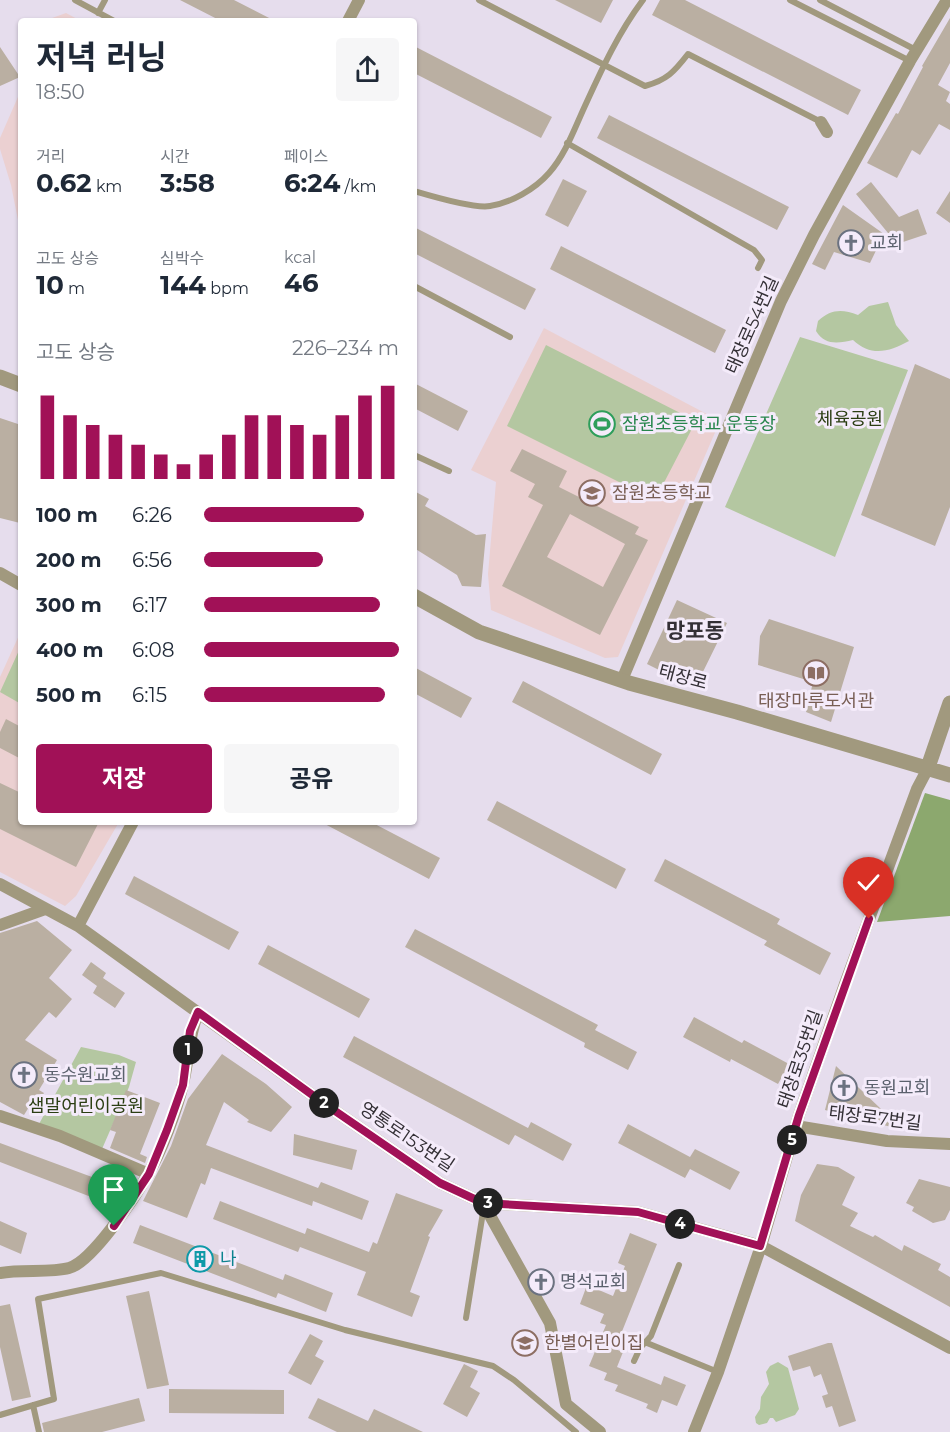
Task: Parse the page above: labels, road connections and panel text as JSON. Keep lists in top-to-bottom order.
{
  "streets": {
    "street": [
      "태장로54번길",
      "태장로",
      "태장로35번길",
      "태장로7번길",
      "영통로153번길"
    ]
  },
  "crossings": [
    ["태장로54번길", "태장로"],
    ["태장로", "태장로35번길"],
    ["태장로35번길", "태장로7번길"],
    ["태장로35번길", "영통로153번길"]
  ],
  "districts": ["망포동"],
  "parks": ["체육공원", "샘말어린이공원"],
  "places": {
    "church": [
      "교회",
      "동수원교회",
      "동원교회",
      "명석교회"
    ],
    "sports": ["잠원초등학교 운동장"],
    "school or university": ["잠원초등학교", "한별어린이집"],
    "library": ["태장마루도서관"],
    "building": ["나"]
  },
  "page": {
    "heading": ["저녁 러닝", "18:50"],
    "stats": [
      ["거리", "0.62 km"],
      ["시간", "3:58"],
      ["페이스", "6:24 /km"],
      ["고도 상승", "10 m"],
      ["심박수", "144 bpm"],
      ["kcal", "46"]
    ],
    "chart": ["고도 상승", "226–234 m"],
    "list": [
      {
        "name": "100 m",
        "note": "6:26"
      },
      {
        "name": "200 m",
        "note": "6:56"
      },
      {
        "name": "300 m",
        "note": "6:17"
      },
      {
        "name": "400 m",
        "note": "6:08"
      },
      {
        "name": "500 m",
        "note": "6:15"
      }
    ],
    "buttons": ["저장", "공유"],
    "pins": [
      "1",
      "2",
      "5",
      "3",
      "4"
    ]
  }
}
